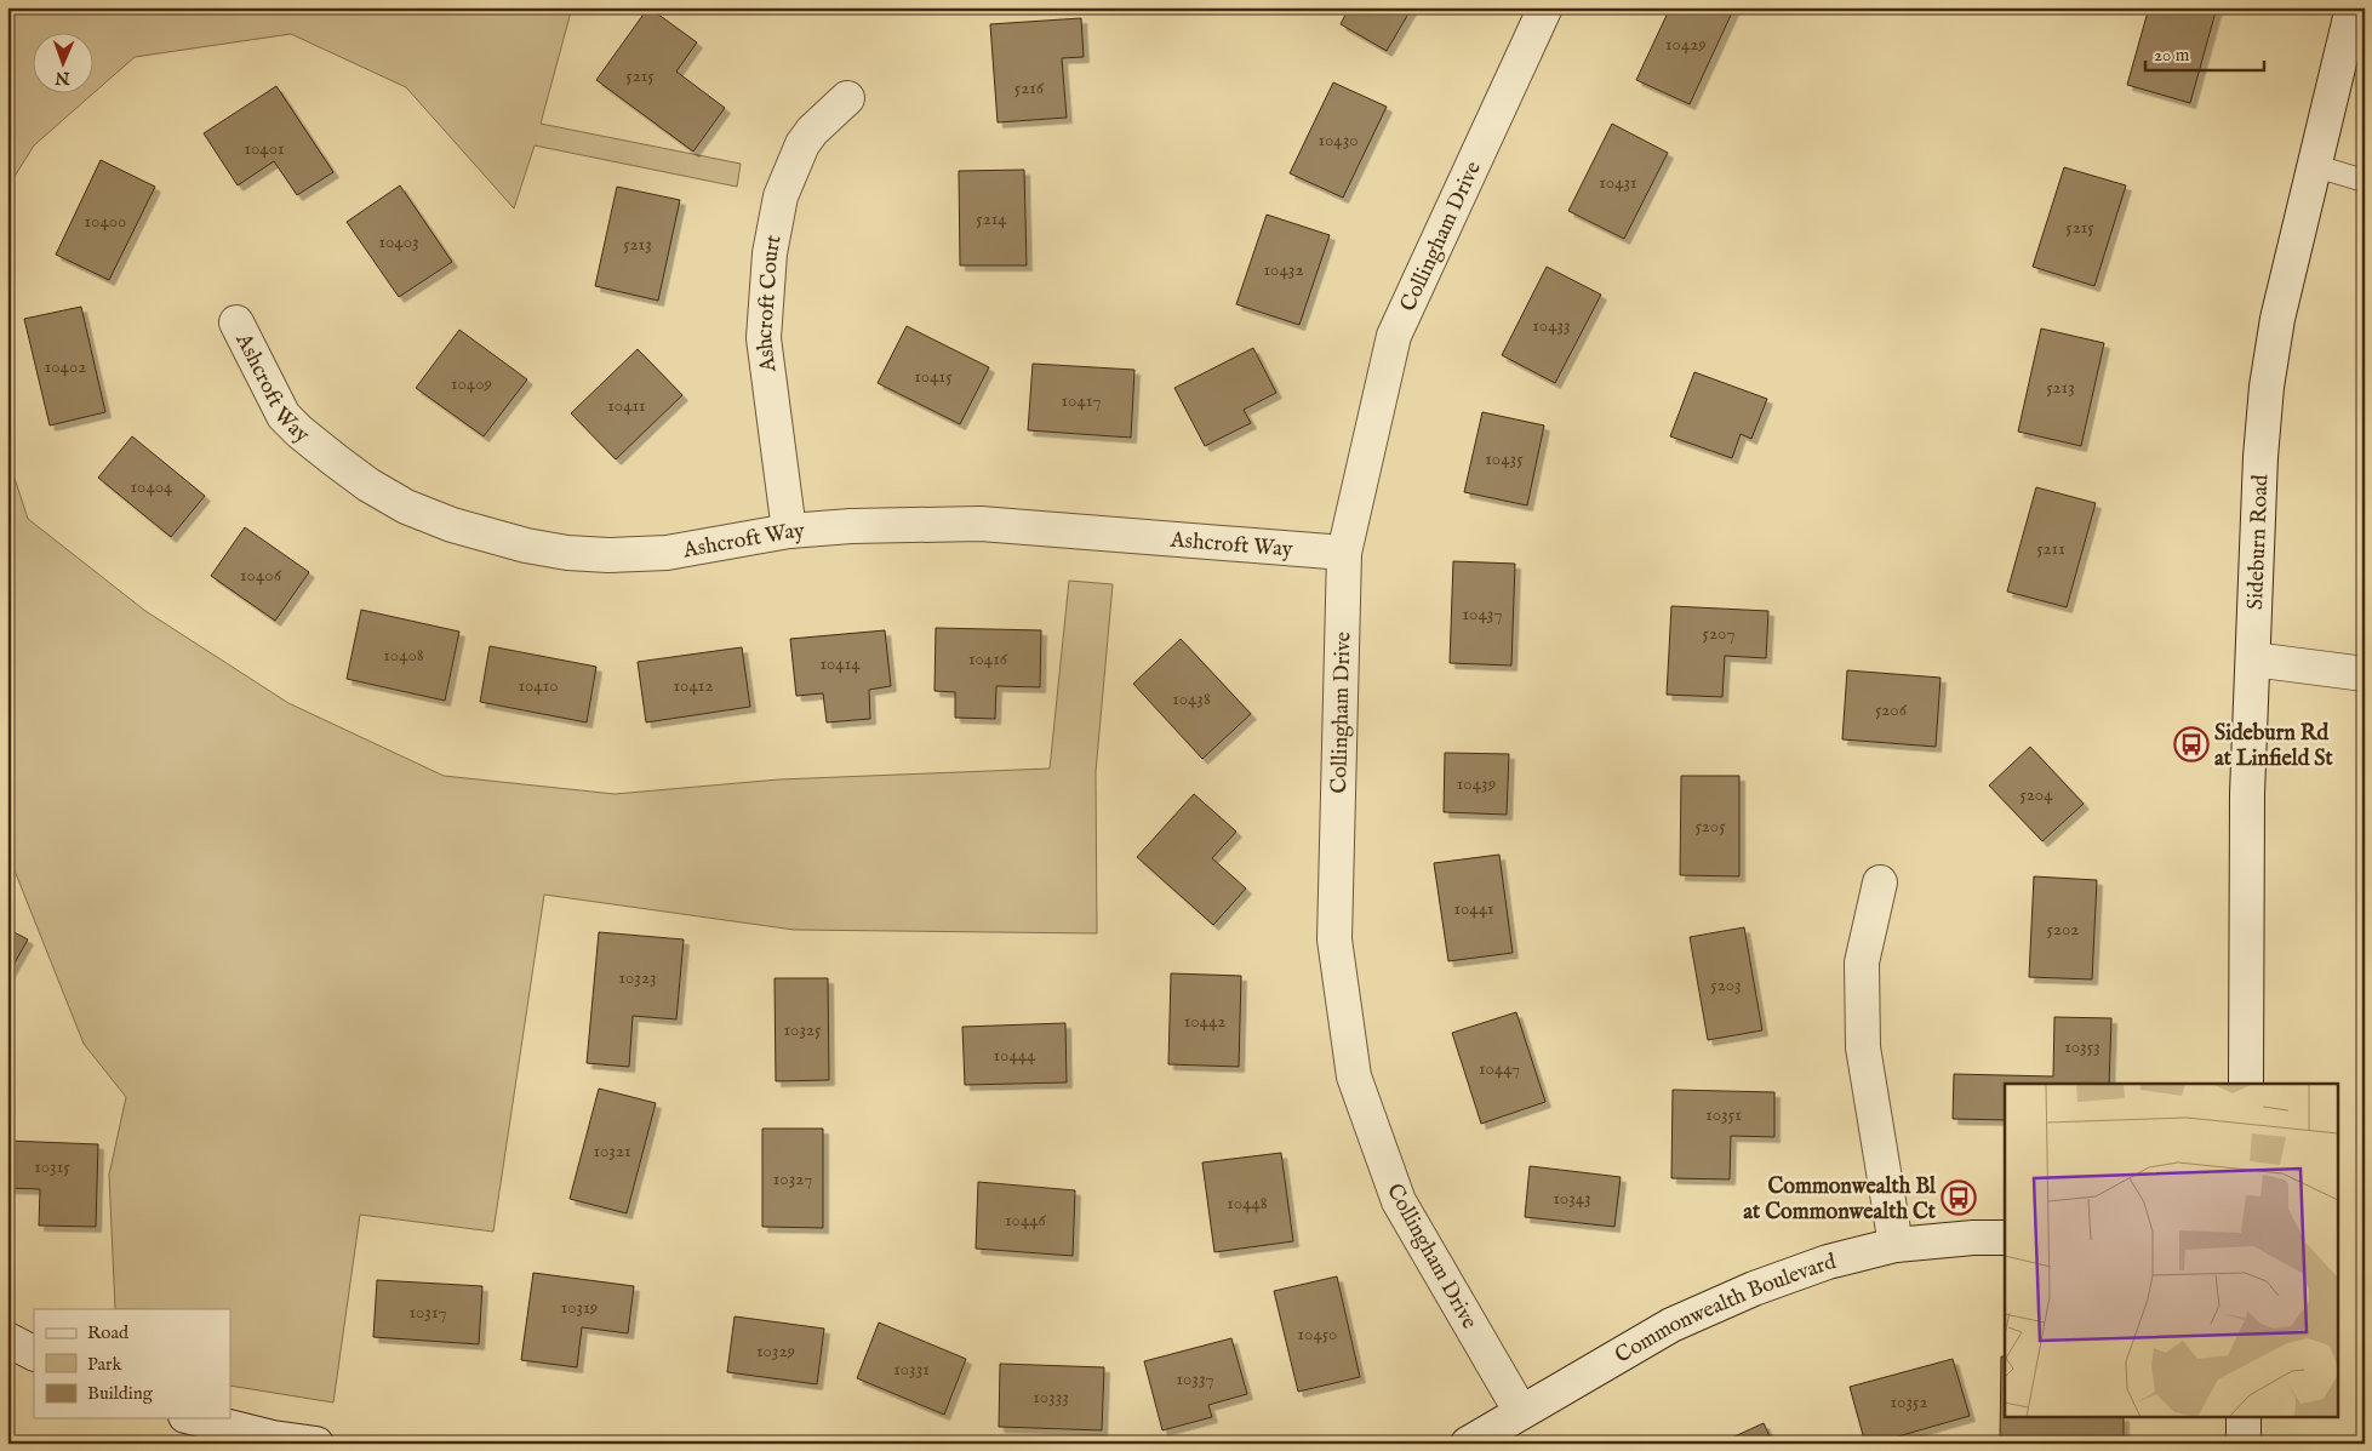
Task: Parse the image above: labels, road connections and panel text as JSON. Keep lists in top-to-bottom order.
{
  "streets": {
    "street": [
      "Collingham Drive",
      "Ashcroft Court",
      "Ashcroft Way",
      "Sideburn Road",
      "Commonwealth Boulevard"
    ]
  },
  "crossings": [
    ["Collingham Drive", "Ashcroft Way"],
    ["Collingham Drive", "Commonwealth Boulevard"],
    ["Ashcroft Court", "Ashcroft Way"]
  ],
  "places": {
    "bus stop": ["Sideburn Rd at Linfield St", "Commonwealth Bl at Commonwealth Ct"]
  },
  "house_numbers": [
    "10429",
    "5215",
    "5216",
    "10430",
    "10401",
    "10431",
    "5214",
    "10400",
    "5215",
    "10403",
    "5213",
    "10432",
    "10433",
    "10402",
    "10415",
    "10409",
    "5213",
    "10417",
    "10411",
    "10435",
    "10404",
    "5211",
    "10406",
    "10437",
    "5207",
    "10408",
    "10416",
    "10414",
    "10410",
    "10412",
    "10438",
    "5206",
    "10439",
    "5204",
    "5205",
    "10441",
    "5202",
    "10323",
    "5203",
    "10442",
    "10325",
    "10353",
    "10444",
    "10447",
    "10351",
    "10321",
    "10315",
    "10327",
    "10343",
    "10448",
    "10446",
    "10319",
    "10317",
    "10450",
    "10329",
    "10331",
    "10337",
    "10333",
    "10352"
  ],
  "legend": ["Road", "Park", "Building"],
  "scale_bar": "20 m",
  "north": "bottom"
}
